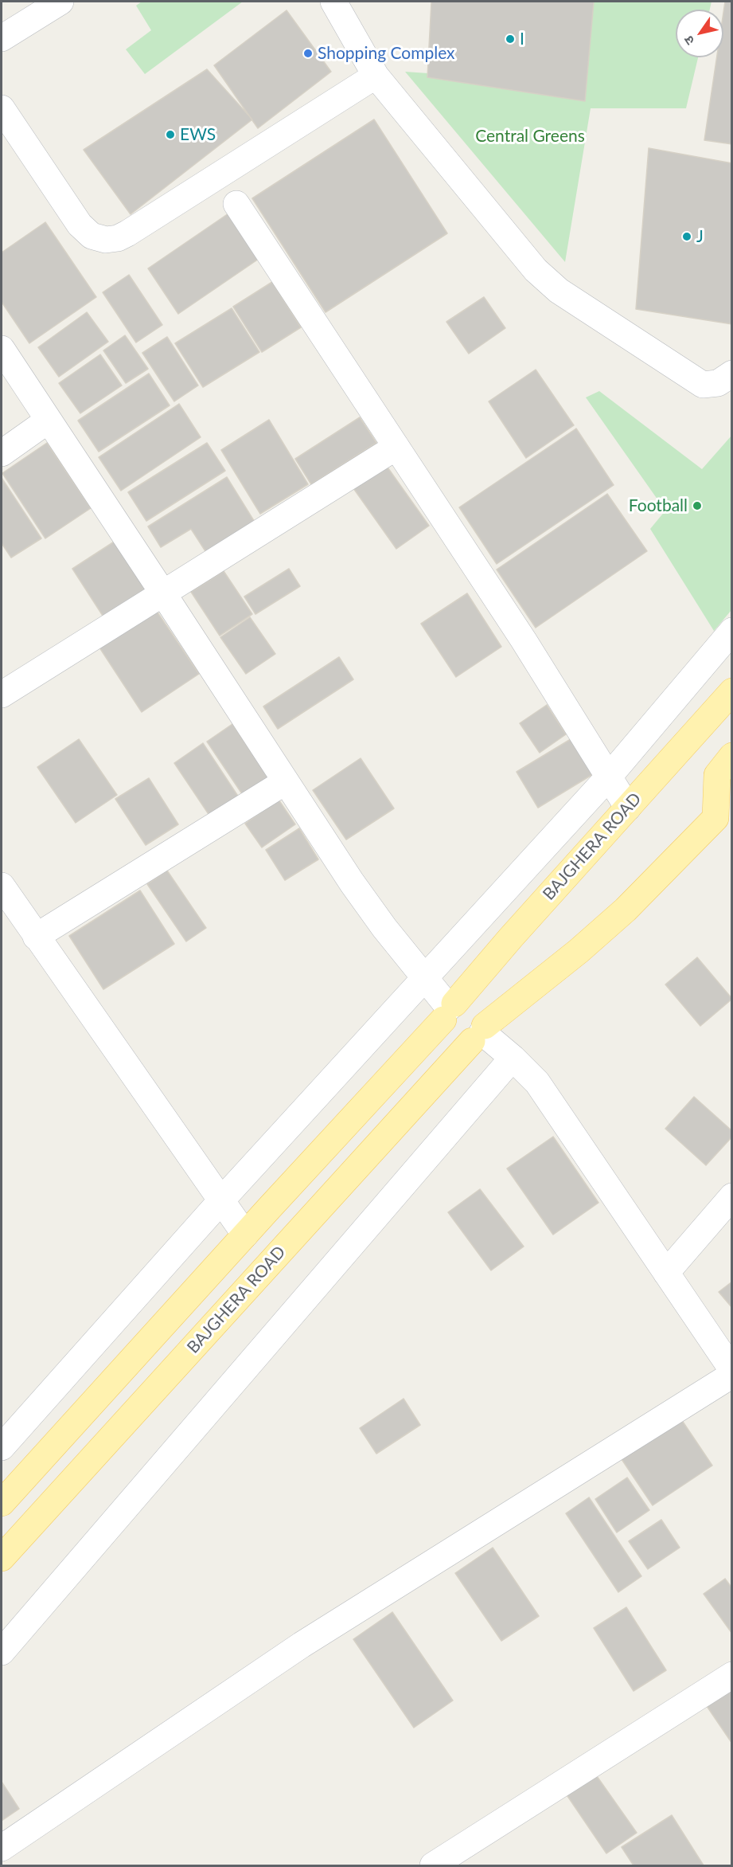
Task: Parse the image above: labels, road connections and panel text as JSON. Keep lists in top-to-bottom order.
{
  "streets": {
    "main road": ["BAJGHERA ROAD"]
  },
  "parks": ["Central Greens"],
  "places": [
    "I",
    "Shopping Complex",
    "EWS",
    "J",
    "Football"
  ],
  "north": "bottom left"
}
